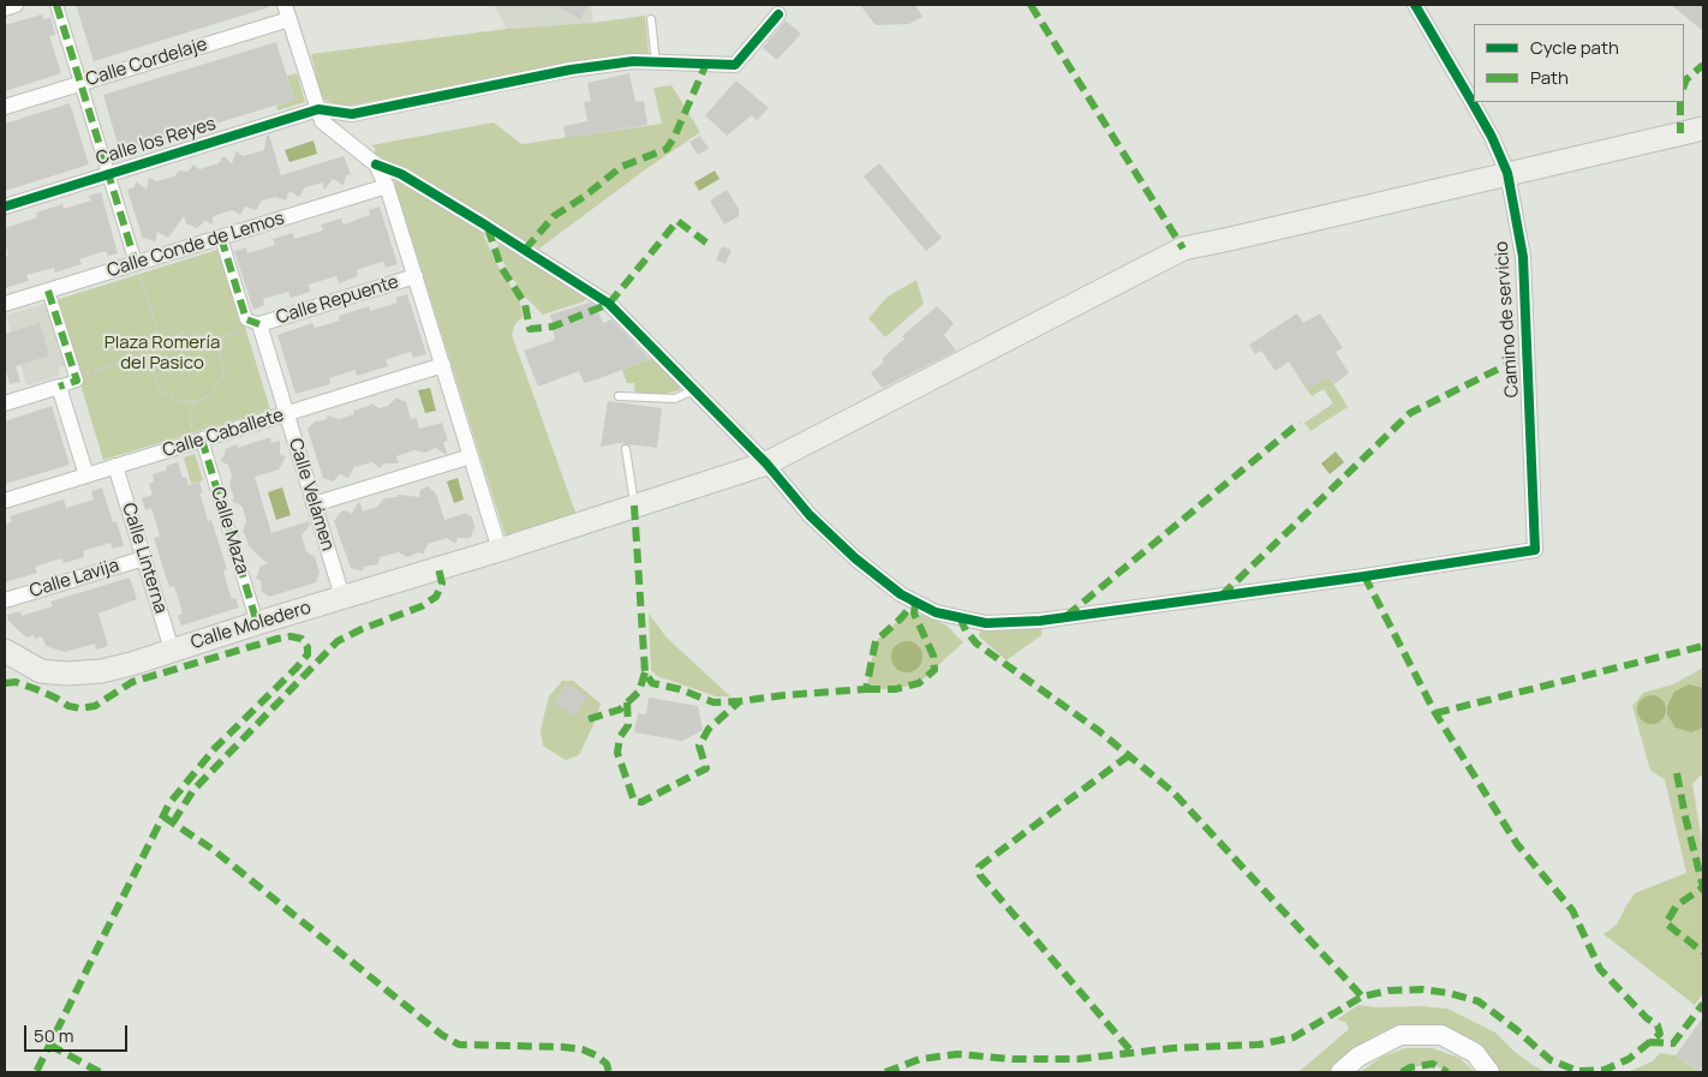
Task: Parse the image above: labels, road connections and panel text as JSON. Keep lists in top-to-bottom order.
{
  "streets": {
    "main road": ["Calle Moledero"],
    "street": [
      "Calle Cordelaje",
      "Calle los Reyes",
      "Calle Conde de Lemos",
      "Calle Repuente",
      "Camino de servicio",
      "Calle Caballete",
      "Calle Velámen",
      "Calle Maza",
      "Calle Linterna",
      "Calle Lavija"
    ]
  },
  "crossings": [
    ["Calle Repuente", "Calle Velámen"],
    ["Camino de servicio", "Calle Moledero"],
    ["Calle Caballete", "Calle Velámen"],
    ["Calle Caballete", "Calle Maza"],
    ["Calle Caballete", "Calle Linterna"],
    ["Calle Velámen", "Calle Moledero"],
    ["Calle Maza", "Calle Moledero"],
    ["Calle Linterna", "Calle Lavija"],
    ["Calle Linterna", "Calle Moledero"]
  ],
  "parks": ["Plaza Romería del Pasico"],
  "legend": ["Cycle path", "Path"],
  "scale_bar": "50 m"
}
